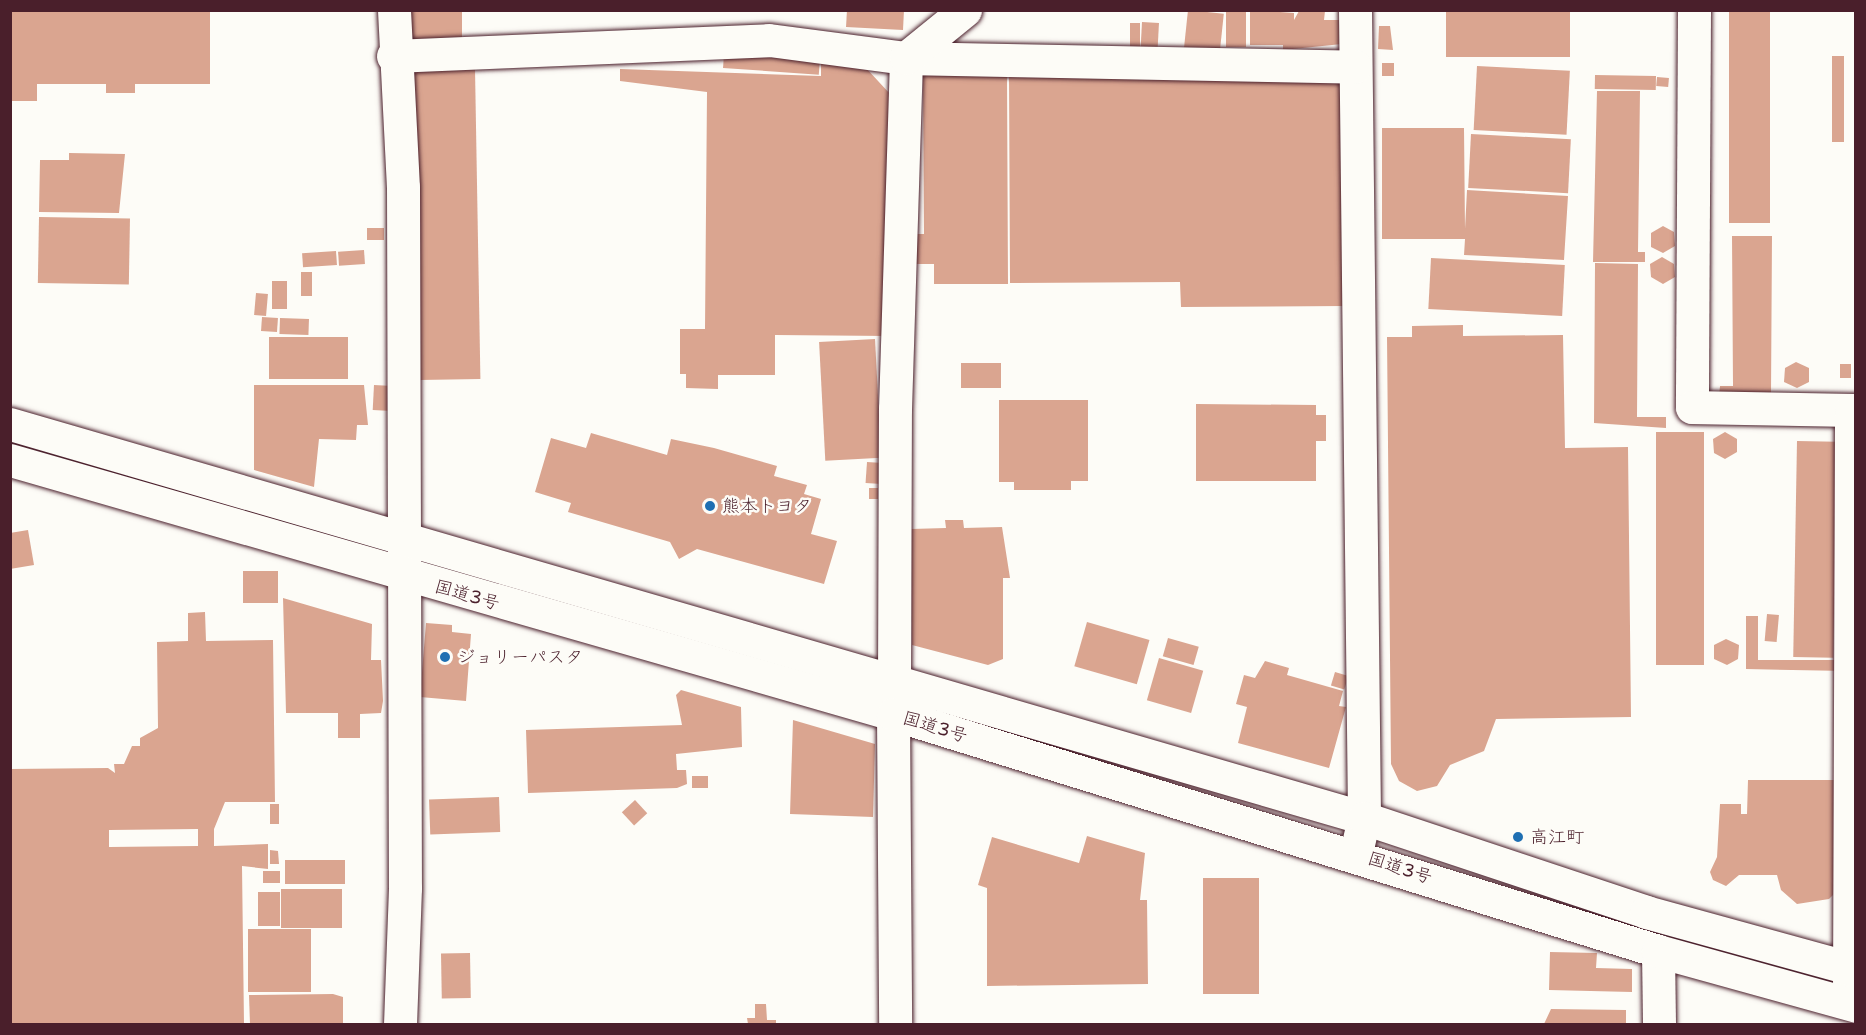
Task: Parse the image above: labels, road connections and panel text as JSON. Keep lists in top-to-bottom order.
{
  "streets": {
    "main road": ["国道3号"]
  },
  "places": ["熊本トヨタ", "ジョリーパスタ", "高江町"]
}
